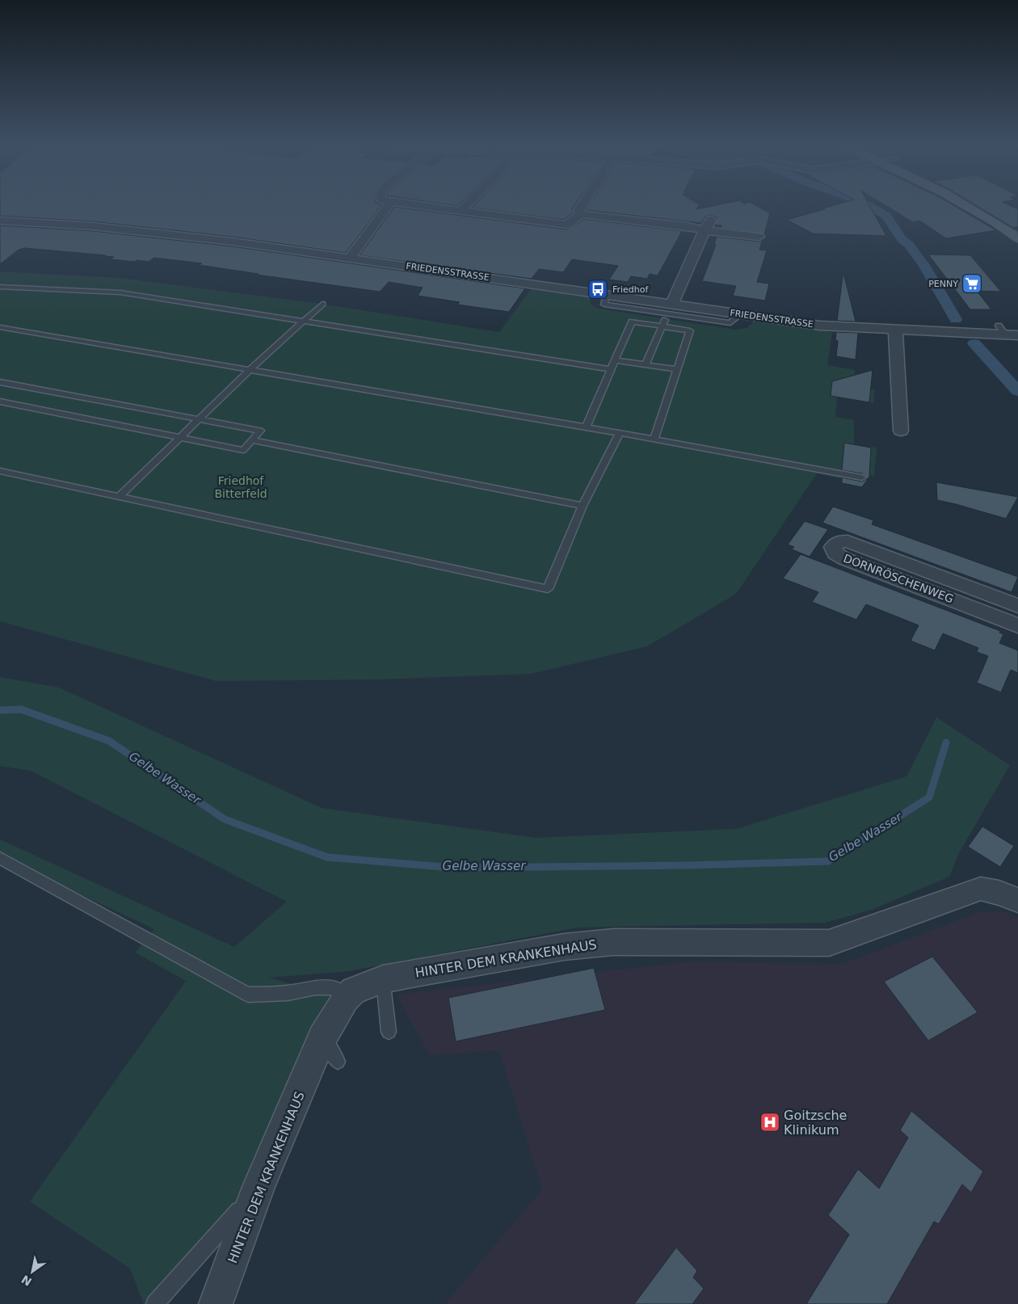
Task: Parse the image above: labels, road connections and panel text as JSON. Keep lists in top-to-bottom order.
{
  "streets": {
    "street": ["FRIEDENSSTRASSE", "DORNRÖSCHENWEG", "HINTER DEM KRANKENHAUS"]
  },
  "water": ["Gelbe Wasser"],
  "parks": ["Friedhof Bitterfeld"],
  "places": {
    "supermarket": ["PENNY"],
    "bus stop": ["Friedhof"],
    "hospital": ["Goitzsche Klinikum"]
  },
  "north": "bottom left"
}
